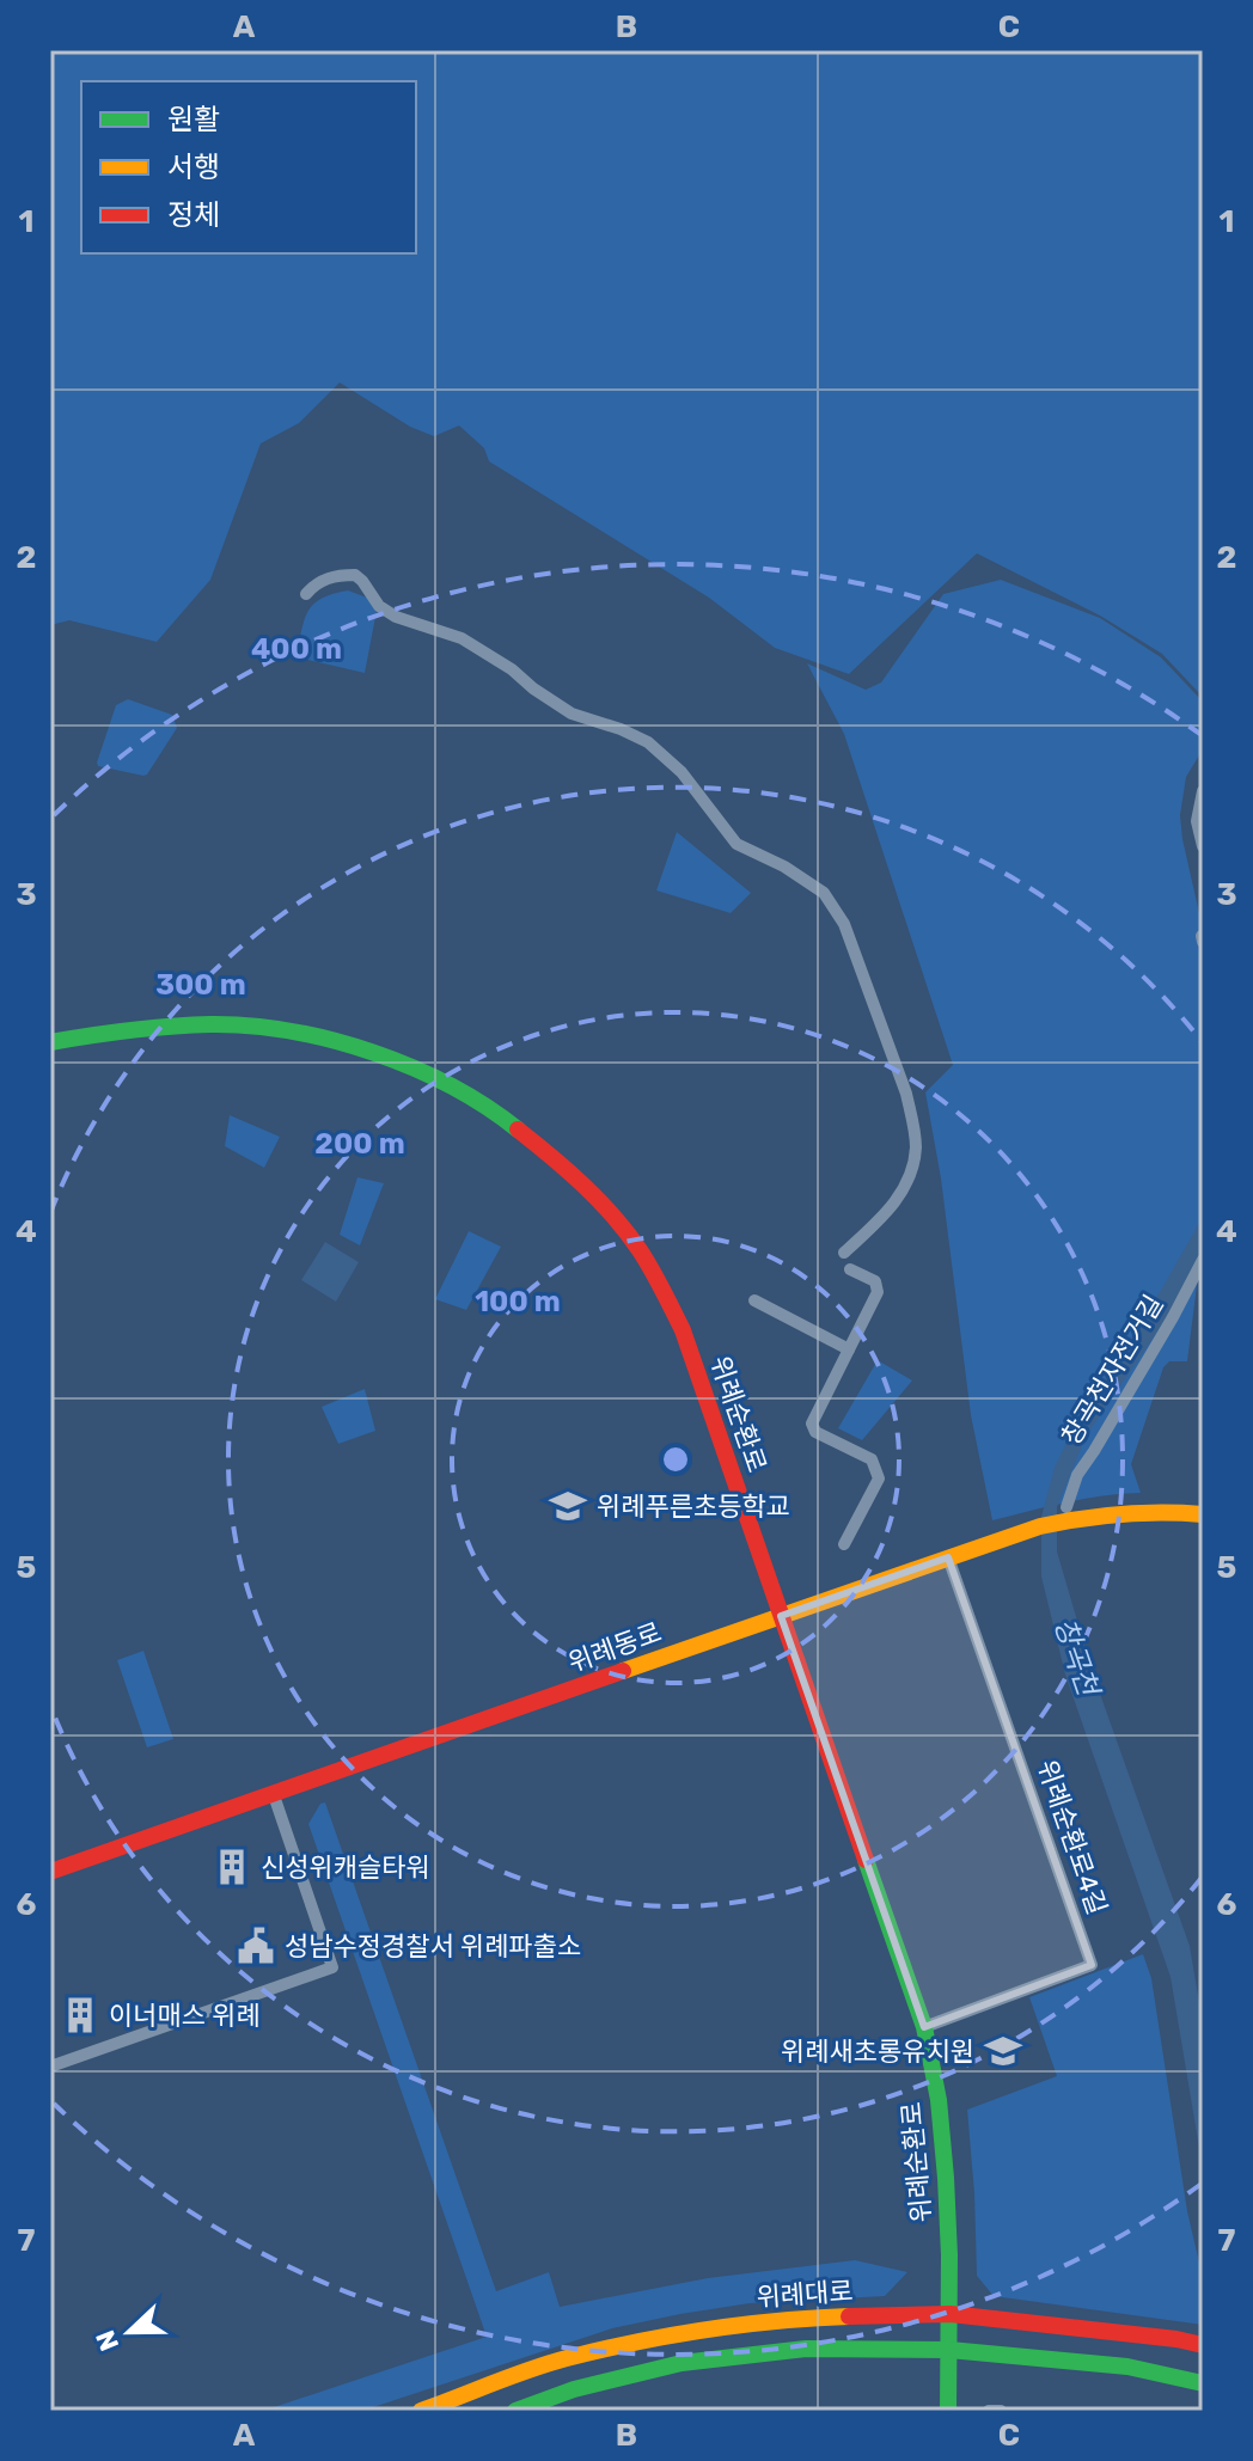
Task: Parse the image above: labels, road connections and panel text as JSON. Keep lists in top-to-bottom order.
{
  "streets": {
    "street": [
      "창곡천자전거길",
      "위례순환로",
      "위례동로",
      "위례순환로4길",
      "위례대로"
    ]
  },
  "crossings": [
    ["위례순환로", "위례동로"],
    ["위례순환로", "위례순환로4길"],
    ["위례순환로", "위례대로"],
    ["위례동로", "위례순환로4길"]
  ],
  "water": ["창곡천"],
  "places": {
    "school or university": ["위례푸른초등학교", "위례새초롱유치원"],
    "building": ["신성위캐슬타워", "이너매스 위례"],
    "public building": ["성남수정경찰서 위례파출소"]
  },
  "legend": ["원활", "서행", "정체"],
  "north": "left",
  "grid": {
    "columns": ["A", "B", "C"],
    "rows": [
      "1",
      "2",
      "3",
      "4",
      "5",
      "6",
      "7"
    ]
  },
  "rings": [
    "400 m",
    "300 m",
    "200 m",
    "100 m"
  ]
}
